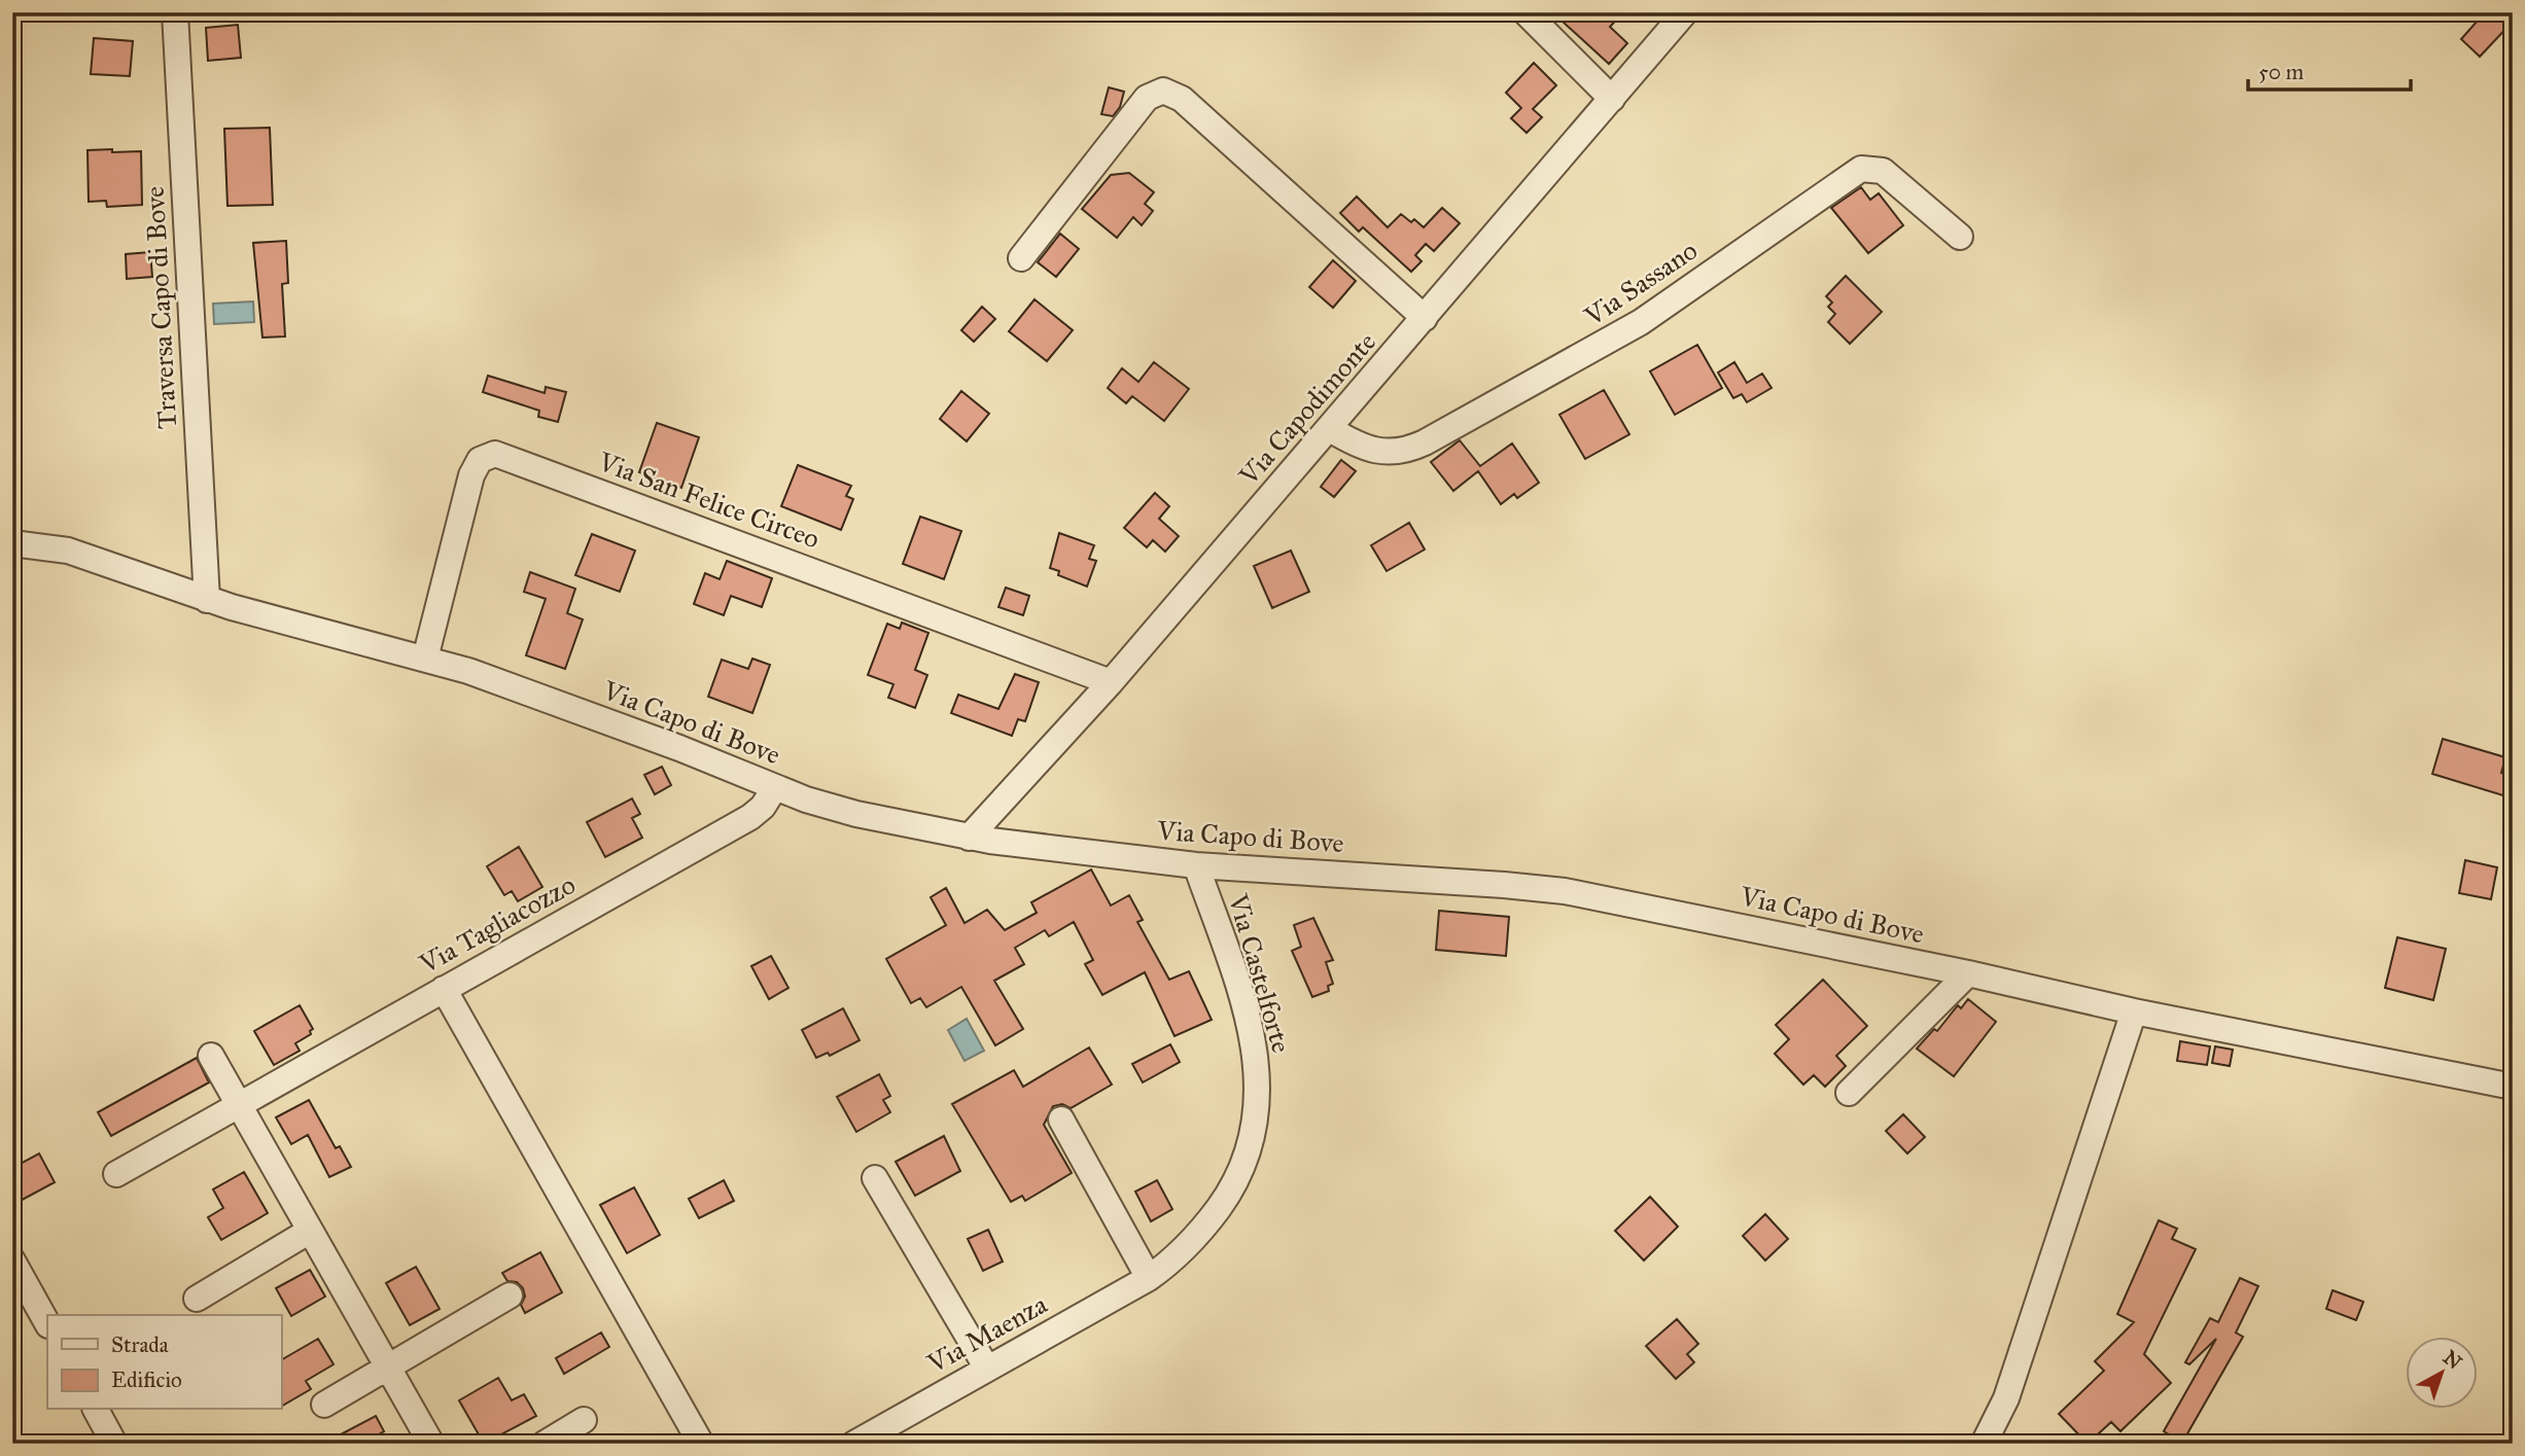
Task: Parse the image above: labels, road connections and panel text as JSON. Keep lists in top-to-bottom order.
{
  "streets": {
    "street": [
      "Via Sassano",
      "Traversa Capo di Bove",
      "Via Capodimonte",
      "Via San Felice Circeo",
      "Via Capo di Bove",
      "Via Tagliacozzo",
      "Via Castelforte",
      "Via Maenza"
    ]
  },
  "crossings": [
    ["Via Sassano", "Via Capodimonte"],
    ["Traversa Capo di Bove", "Via Capo di Bove"],
    ["Via Capodimonte", "Via San Felice Circeo"],
    ["Via Capodimonte", "Via Capo di Bove"],
    ["Via San Felice Circeo", "Via Capo di Bove"],
    ["Via Capo di Bove", "Via Tagliacozzo"],
    ["Via Capo di Bove", "Via Castelforte"],
    ["Via Castelforte", "Via Maenza"]
  ],
  "legend": ["Strada", "Edificio"],
  "scale_bar": "50 m",
  "north": "top right"
}
